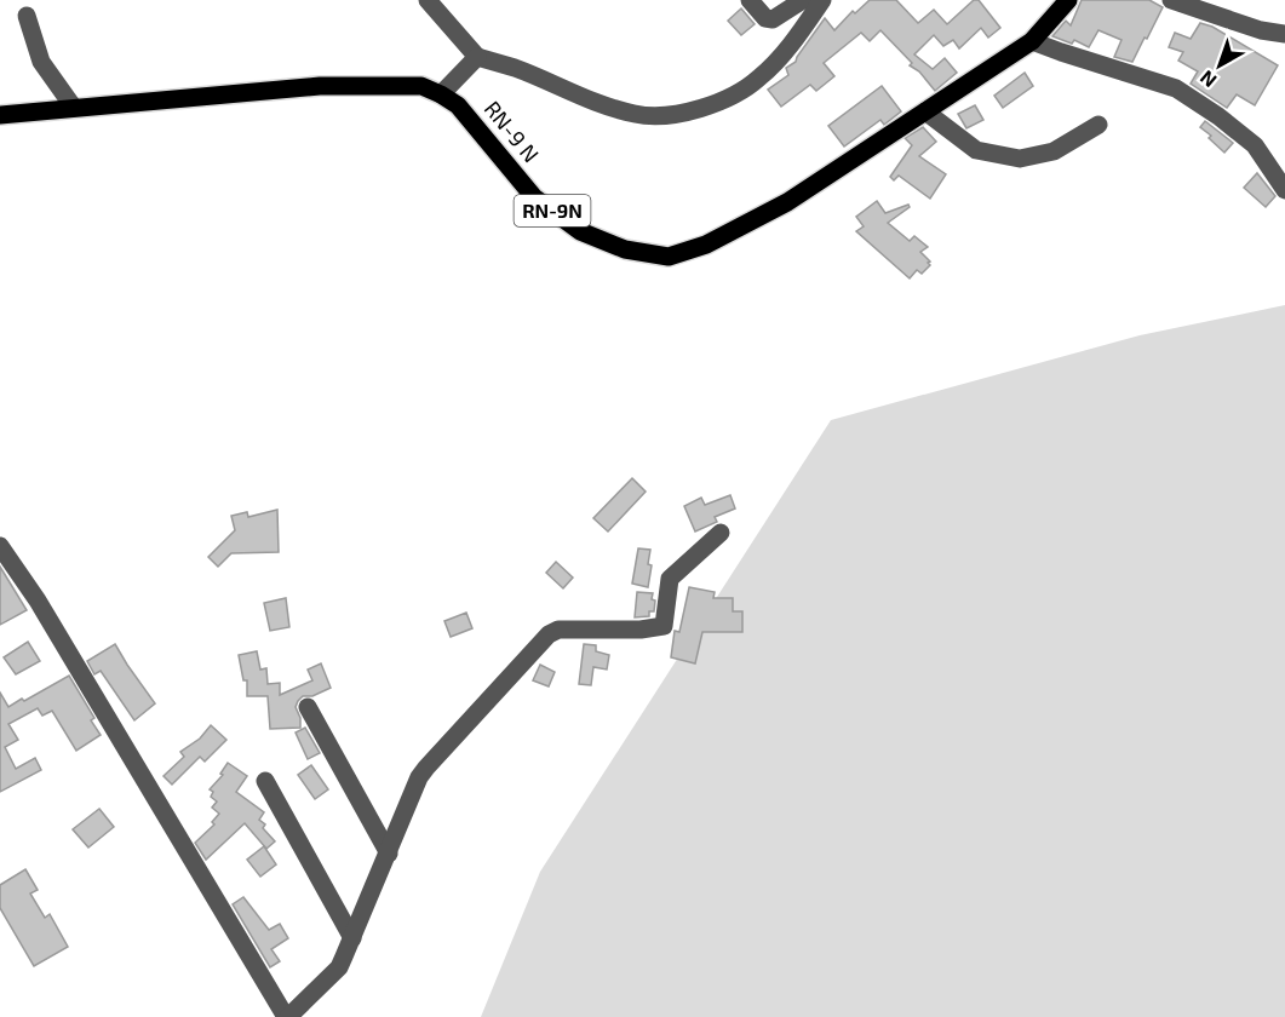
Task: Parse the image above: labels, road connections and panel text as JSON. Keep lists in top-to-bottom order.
{
  "streets": {
    "main road": ["RN-9 N", "RN-9N"]
  },
  "north": "bottom left"
}
